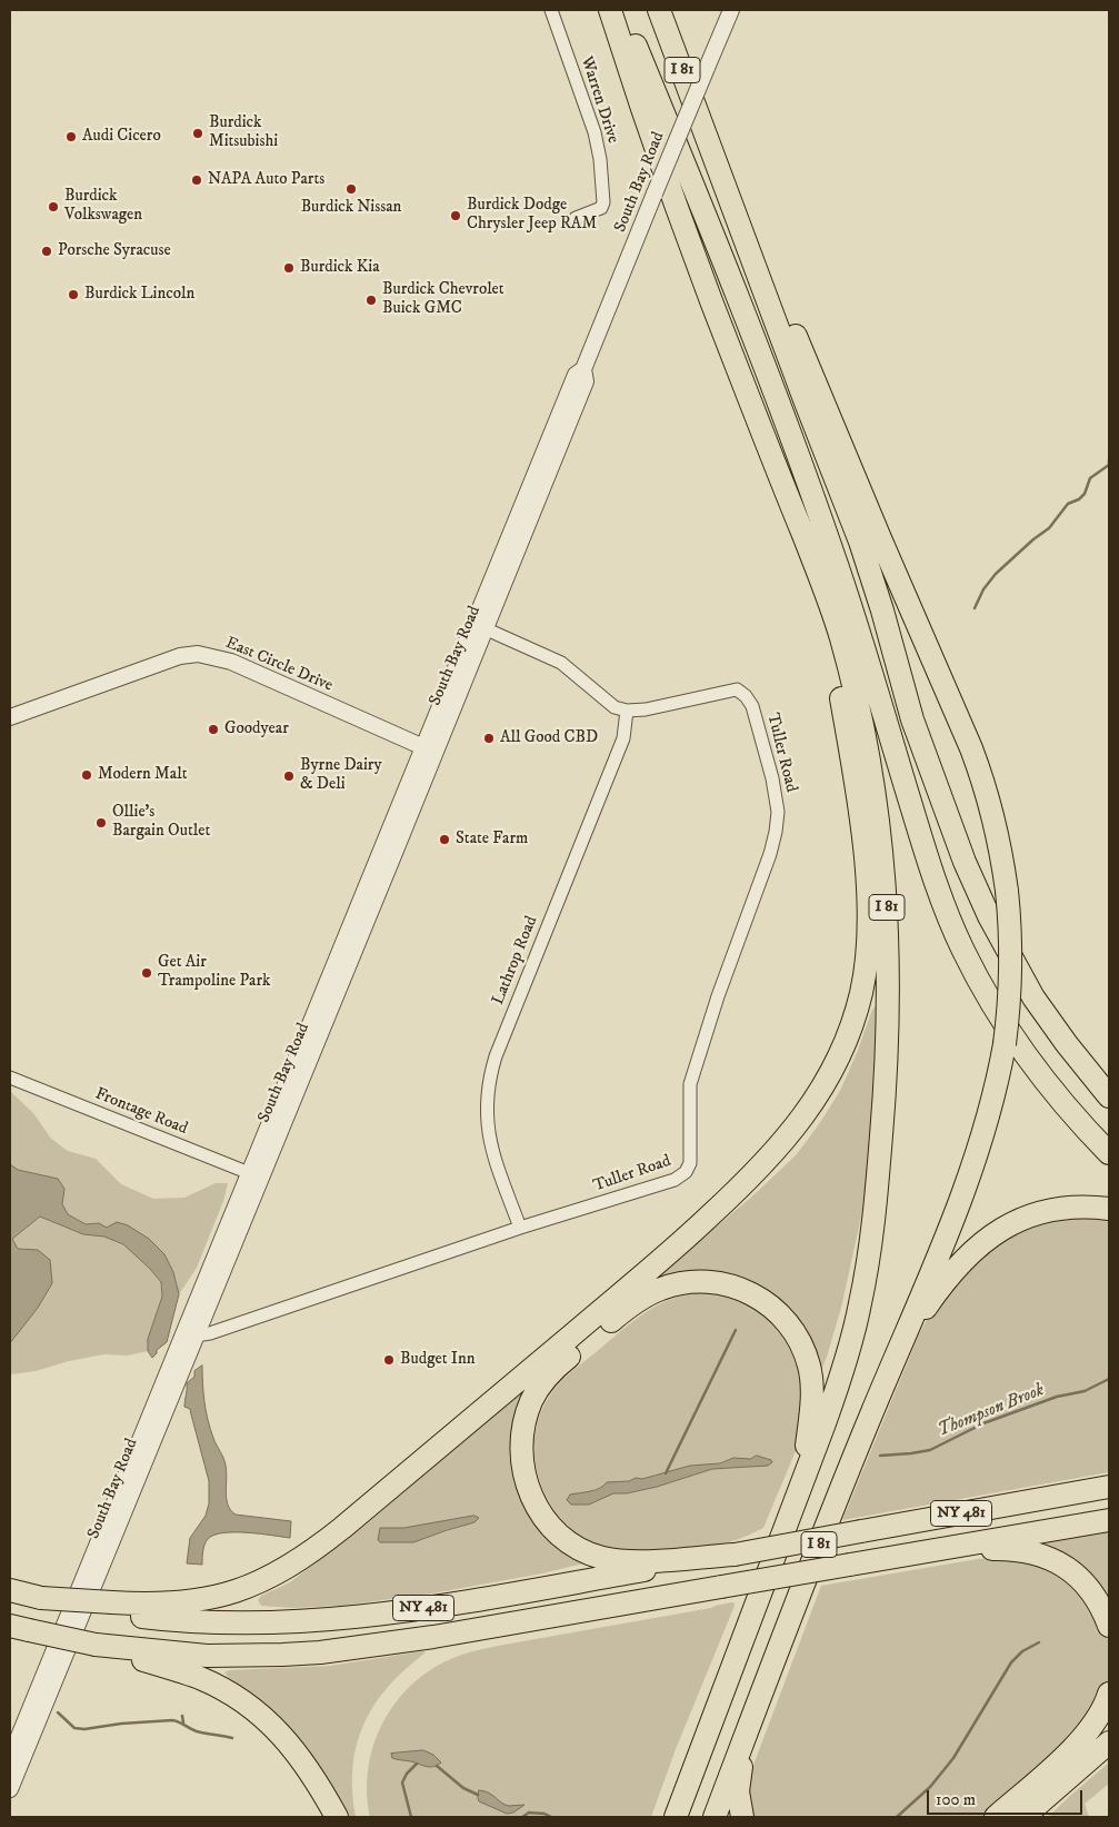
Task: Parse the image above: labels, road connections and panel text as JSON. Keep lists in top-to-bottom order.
{
  "streets": {
    "highway": ["I 81", "NY 481"],
    "street": [
      "Warren Drive",
      "South Bay Road",
      "East Circle Drive",
      "Tuller Road",
      "Lathrop Road",
      "Frontage Road"
    ]
  },
  "crossings": [
    ["South Bay Road", "East Circle Drive"],
    ["South Bay Road", "Tuller Road"],
    ["South Bay Road", "Frontage Road"],
    ["Tuller Road", "Lathrop Road"]
  ],
  "water": ["Thompson Brook"],
  "places": [
    "Burdick Mitsubishi",
    "Audi Cicero",
    "NAPA Auto Parts",
    "Burdick Nissan",
    "Burdick Volkswagen",
    "Burdick Dodge Chrysler Jeep RAM",
    "Porsche Syracuse",
    "Burdick Kia",
    "Burdick Lincoln",
    "Burdick Chevrolet Buick GMC",
    "Goodyear",
    "All Good CBD",
    "Modern Malt",
    "Byrne Dairy & Deli",
    "Ollie's Bargain Outlet",
    "State Farm",
    "Get Air Trampoline Park",
    "Budget Inn"
  ],
  "scale_bar": "100 m"
}
